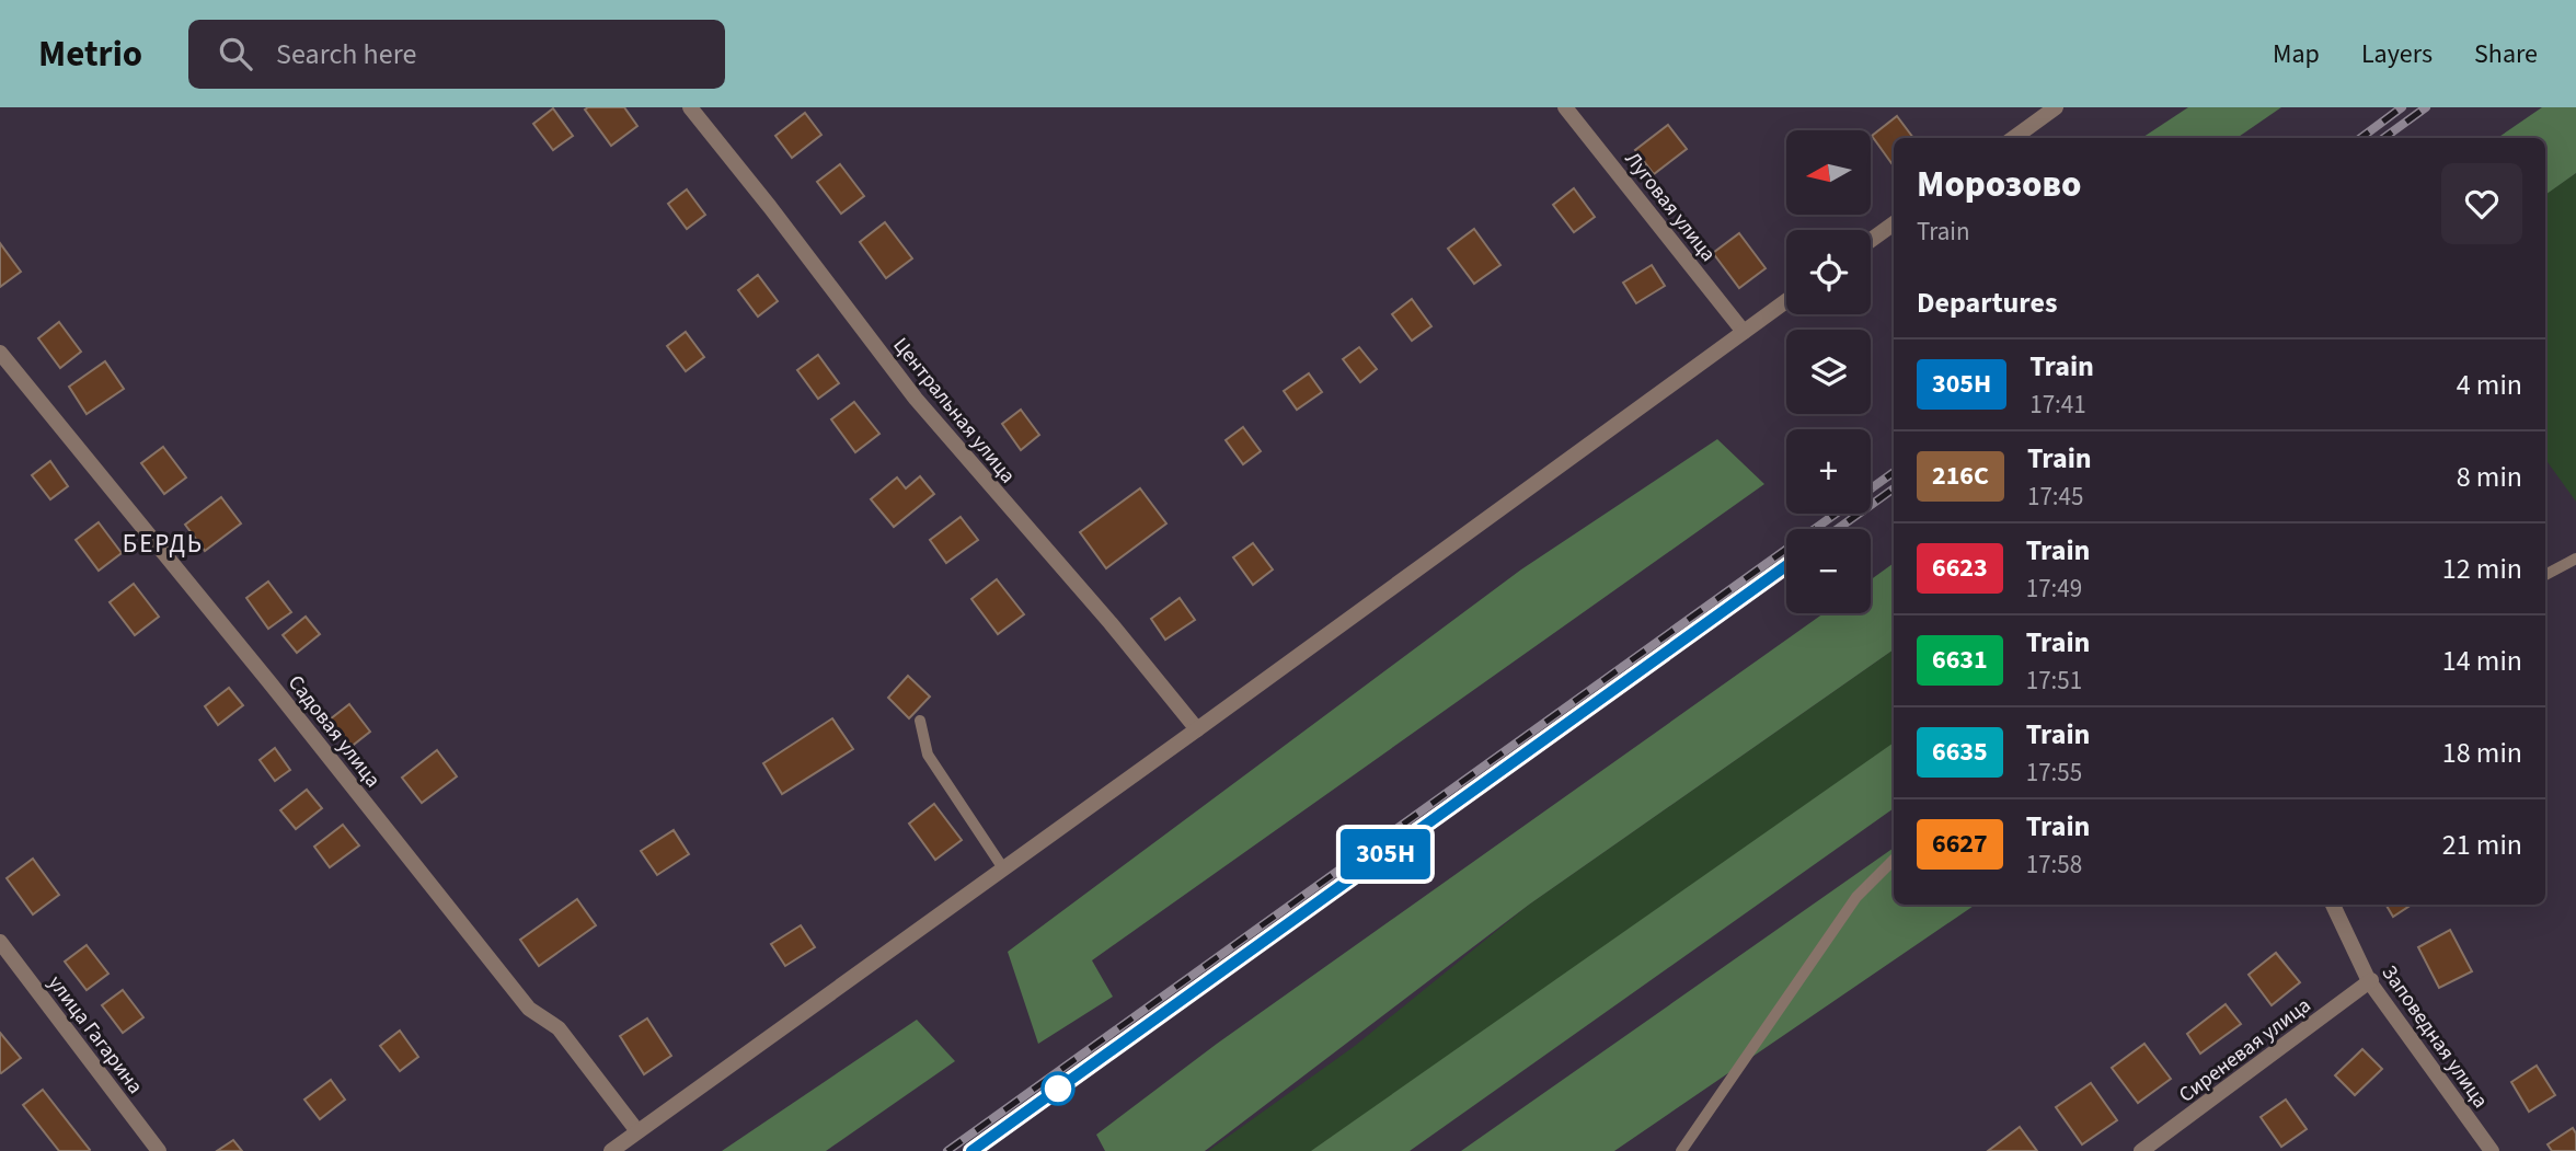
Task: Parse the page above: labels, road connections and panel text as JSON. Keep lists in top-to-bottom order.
{
  "streets": {
    "street": [
      "Луговая улица",
      "Центральная улица",
      "Садовая улица",
      "улица Гагарина",
      "Заповедная улица",
      "Сиреневая улица"
    ]
  },
  "crossings": [
    ["Заповедная улица", "Сиреневая улица"]
  ],
  "districts": ["БЕРДЬ"],
  "north": "left",
  "page": {
    "header": "Metrio",
    "search": "Search here",
    "nav": ["Map", "Layers", "Share"],
    "on_map": "305Н",
    "map_buttons": ["+", "−"],
    "heading": [
      ["Морозово", "Train"],
      "Departures"
    ],
    "list": [
      {
        "mark": "305Н",
        "name": "Train",
        "note": "17:41",
        "value": "4 min"
      },
      {
        "mark": "216С",
        "name": "Train",
        "note": "17:45",
        "value": "8 min"
      },
      {
        "mark": "6623",
        "name": "Train",
        "note": "17:49",
        "value": "12 min"
      },
      {
        "mark": "6631",
        "name": "Train",
        "note": "17:51",
        "value": "14 min"
      },
      {
        "mark": "6635",
        "name": "Train",
        "note": "17:55",
        "value": "18 min"
      },
      {
        "mark": "6627",
        "name": "Train",
        "note": "17:58",
        "value": "21 min"
      }
    ]
  }
}
